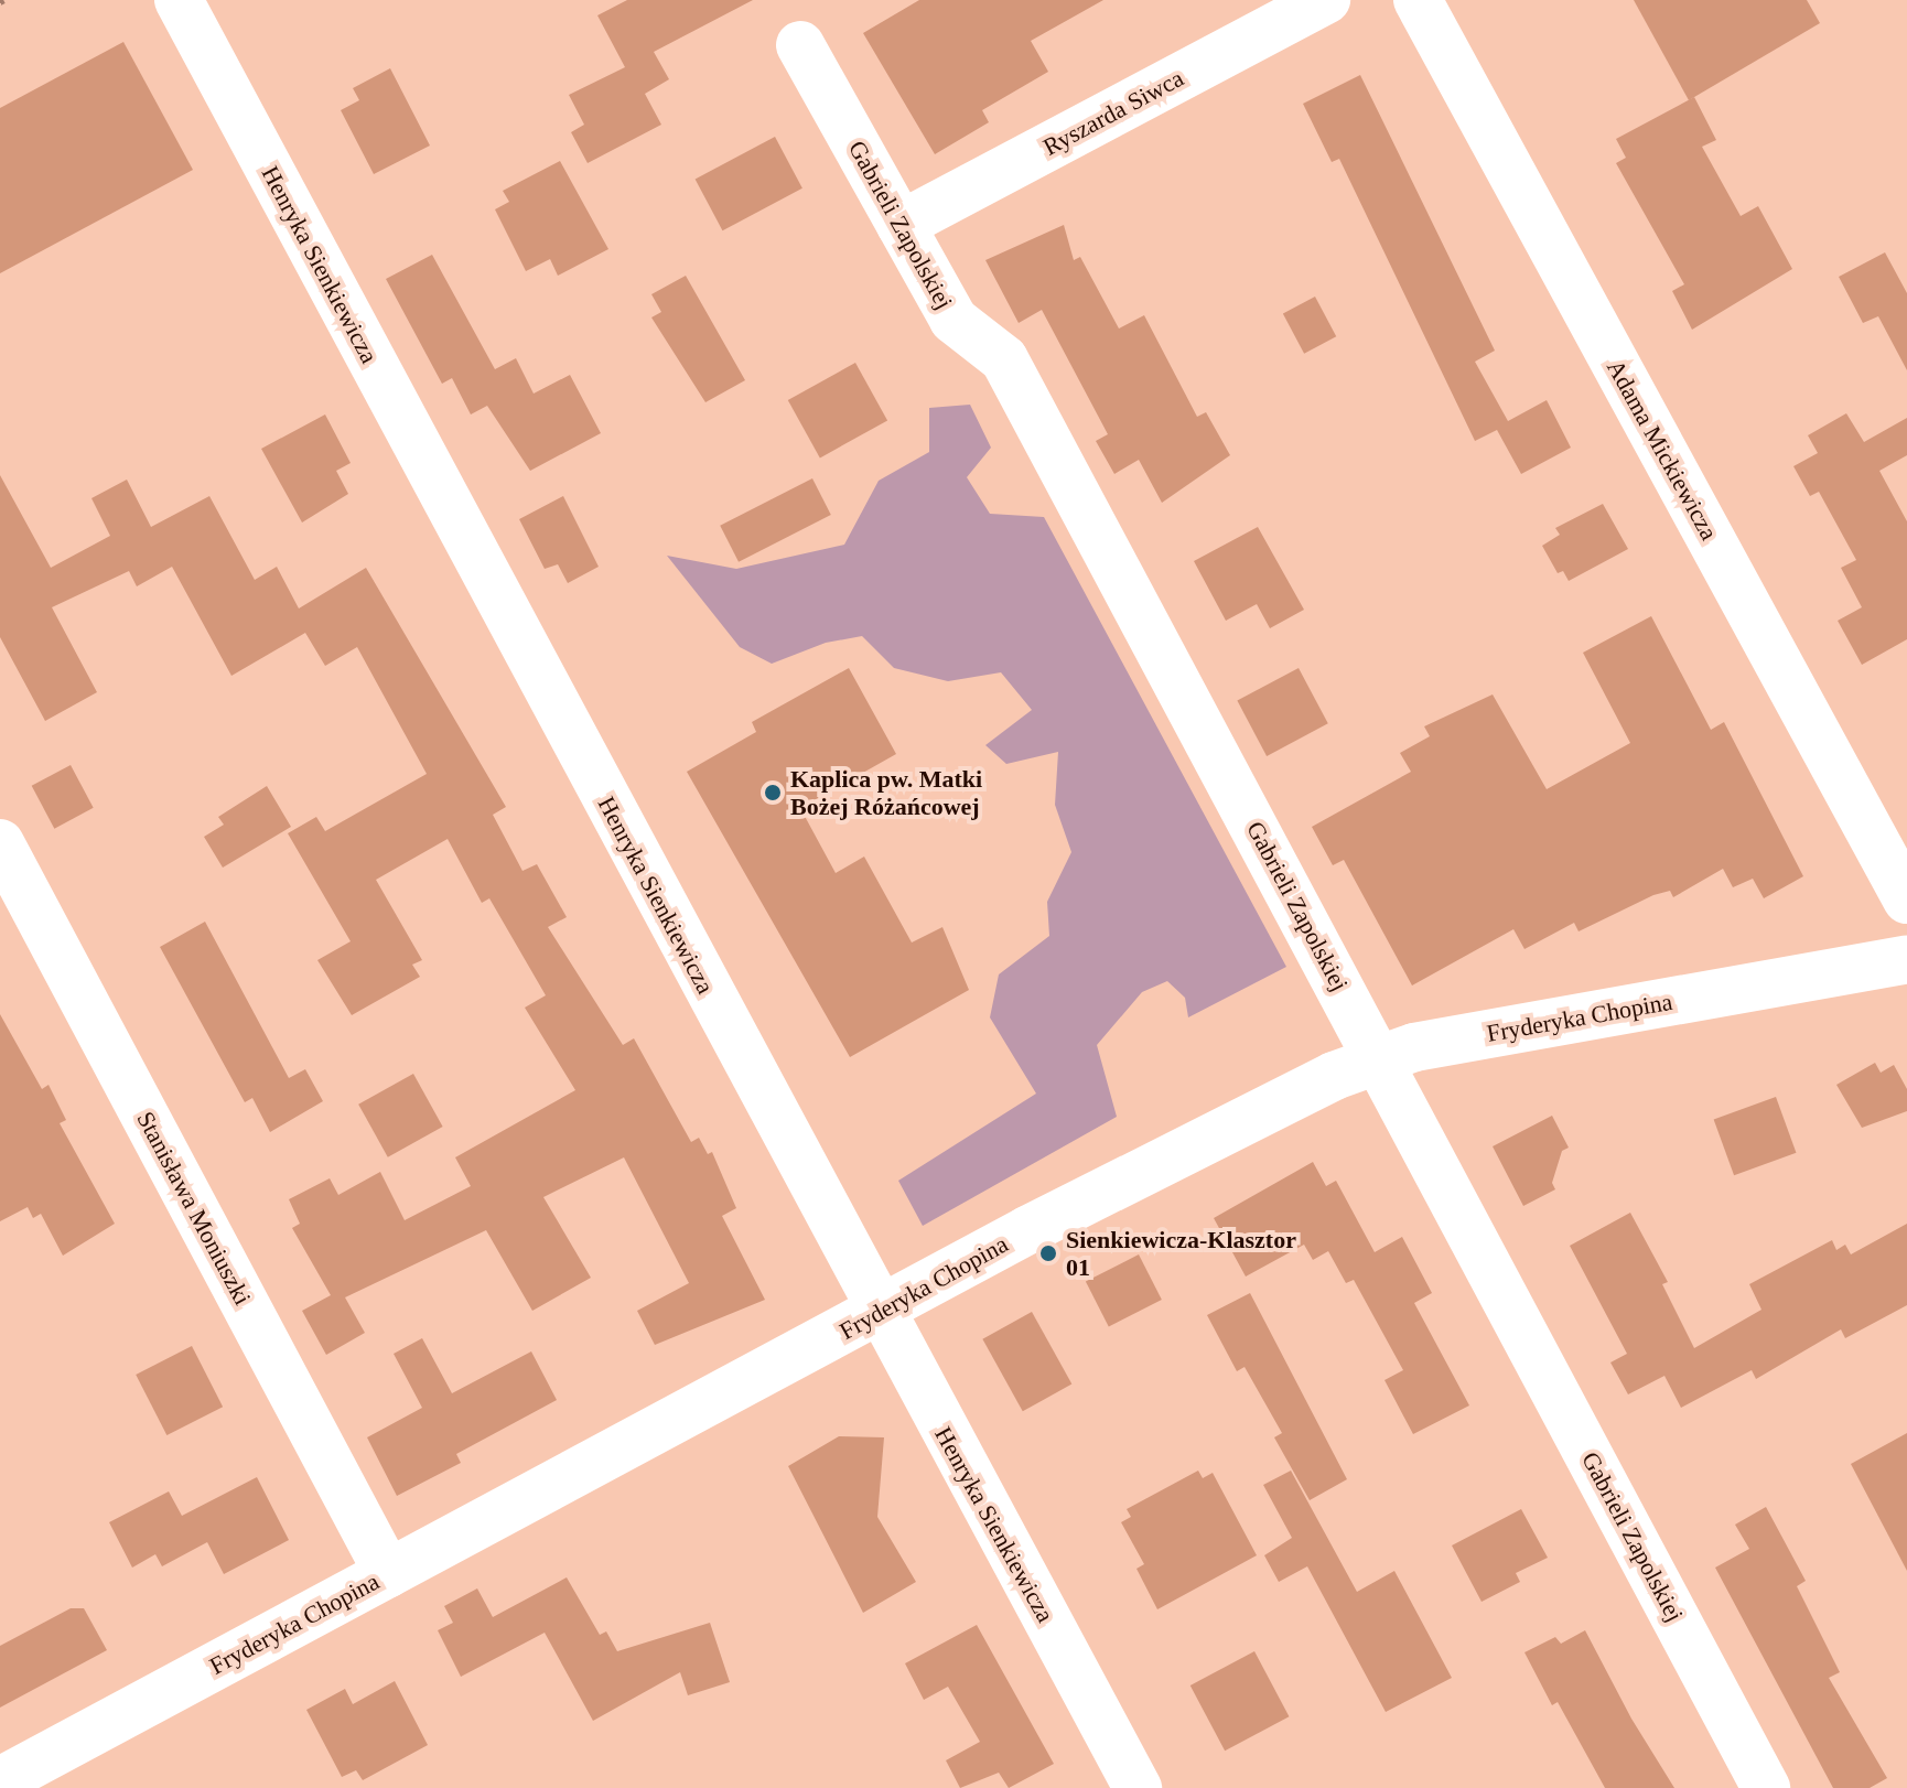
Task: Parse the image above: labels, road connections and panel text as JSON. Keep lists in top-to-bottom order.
{
  "streets": {
    "street": [
      "Ryszarda Siwca",
      "Gabrieli Zapolskiej",
      "Henryka Sienkiewicza",
      "Adama Mickiewicza",
      "Fryderyka Chopina",
      "Stanisława Moniuszki"
    ]
  },
  "crossings": [
    ["Ryszarda Siwca", "Gabrieli Zapolskiej"],
    ["Gabrieli Zapolskiej", "Fryderyka Chopina"],
    ["Henryka Sienkiewicza", "Fryderyka Chopina"],
    ["Fryderyka Chopina", "Stanisława Moniuszki"]
  ],
  "places": ["Kaplica pw. Matki Bożej Różańcowej", "Sienkiewicza-Klasztor 01"]
}
